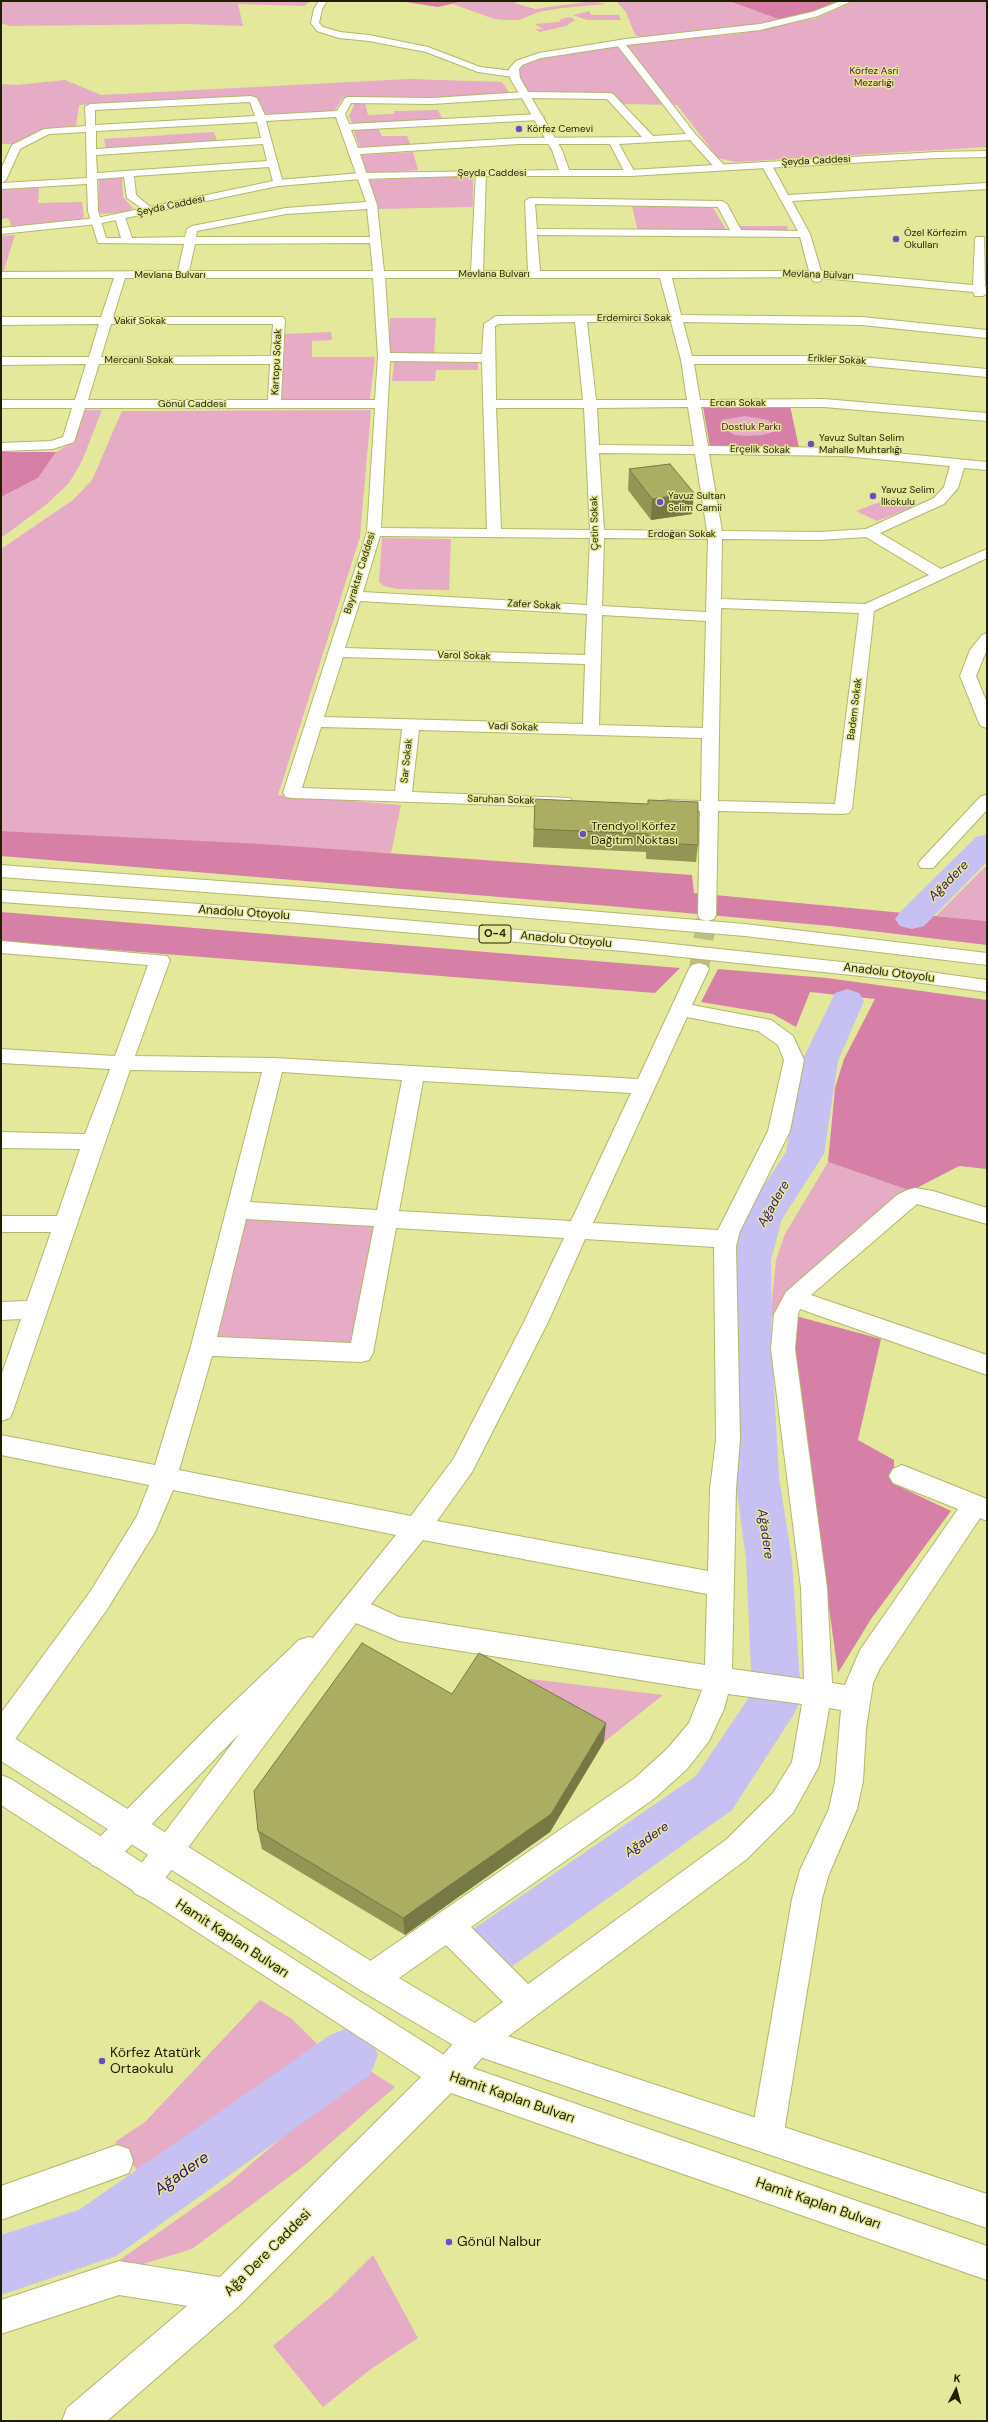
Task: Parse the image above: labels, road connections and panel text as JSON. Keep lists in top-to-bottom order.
{
  "streets": {
    "main road": [
      "Şeyda Caddesi",
      "Mevlana Bulvarı",
      "Erdemirci Sokak",
      "Vakıf Sokak",
      "Mercanlı Sokak",
      "Erikler Sokak",
      "Kartopu Sokak",
      "Ercan Sokak",
      "Gönül Caddesi",
      "Erçelik Sokak",
      "Çetin Sokak",
      "Erdoğan Sokak",
      "Bayraktar Caddesi",
      "Zafer Sokak",
      "Varol Sokak",
      "Badem Sokak",
      "Vadi Sokak",
      "Sar Sokak",
      "Saruhan Sokak",
      "Anadolu Otoyolu",
      "O-4",
      "Hamit Kaplan Bulvarı",
      "Ağa Dere Caddesi"
    ]
  },
  "crossings": [
    ["Şeyda Caddesi", "Bayraktar Caddesi"],
    ["Mevlana Bulvarı", "Bayraktar Caddesi"],
    ["Erdemirci Sokak", "Ercan Sokak"],
    ["Erdemirci Sokak", "Çetin Sokak"],
    ["Erdemirci Sokak", "Erdoğan Sokak"],
    ["Vakıf Sokak", "Kartopu Sokak"],
    ["Mercanlı Sokak", "Kartopu Sokak"],
    ["Kartopu Sokak", "Gönül Caddesi"],
    ["Ercan Sokak", "Çetin Sokak"],
    ["Gönül Caddesi", "Bayraktar Caddesi"],
    ["Erçelik Sokak", "Çetin Sokak"],
    ["Erçelik Sokak", "Erdoğan Sokak"],
    ["Çetin Sokak", "Erdoğan Sokak"],
    ["Çetin Sokak", "Zafer Sokak"],
    ["Çetin Sokak", "Varol Sokak"],
    ["Çetin Sokak", "Vadi Sokak"],
    ["Erdoğan Sokak", "Bayraktar Caddesi"],
    ["Bayraktar Caddesi", "Zafer Sokak"],
    ["Bayraktar Caddesi", "Varol Sokak"],
    ["Bayraktar Caddesi", "Vadi Sokak"],
    ["Bayraktar Caddesi", "Saruhan Sokak"],
    ["Zafer Sokak", "Badem Sokak"],
    ["Vadi Sokak", "Sar Sokak"],
    ["Sar Sokak", "Saruhan Sokak"],
    ["Hamit Kaplan Bulvarı", "Ağa Dere Caddesi"]
  ],
  "water": ["Ağadere"],
  "parks": ["Körfez Asri Mezarlığı", "Dostluk Parkı"],
  "places": [
    "Körfez Cemevi",
    "Özel Körfezim Okulları",
    "Yavuz Sultan Selim Mahalle Muhtarlığı",
    "Yavuz Selim İlkokulu",
    "Yavuz Sultan Selim Camii",
    "Trendyol Körfez Dağıtım Noktası",
    "Körfez Atatürk Ortaokulu",
    "Gönül Nalbur"
  ],
  "north": "top"
}
